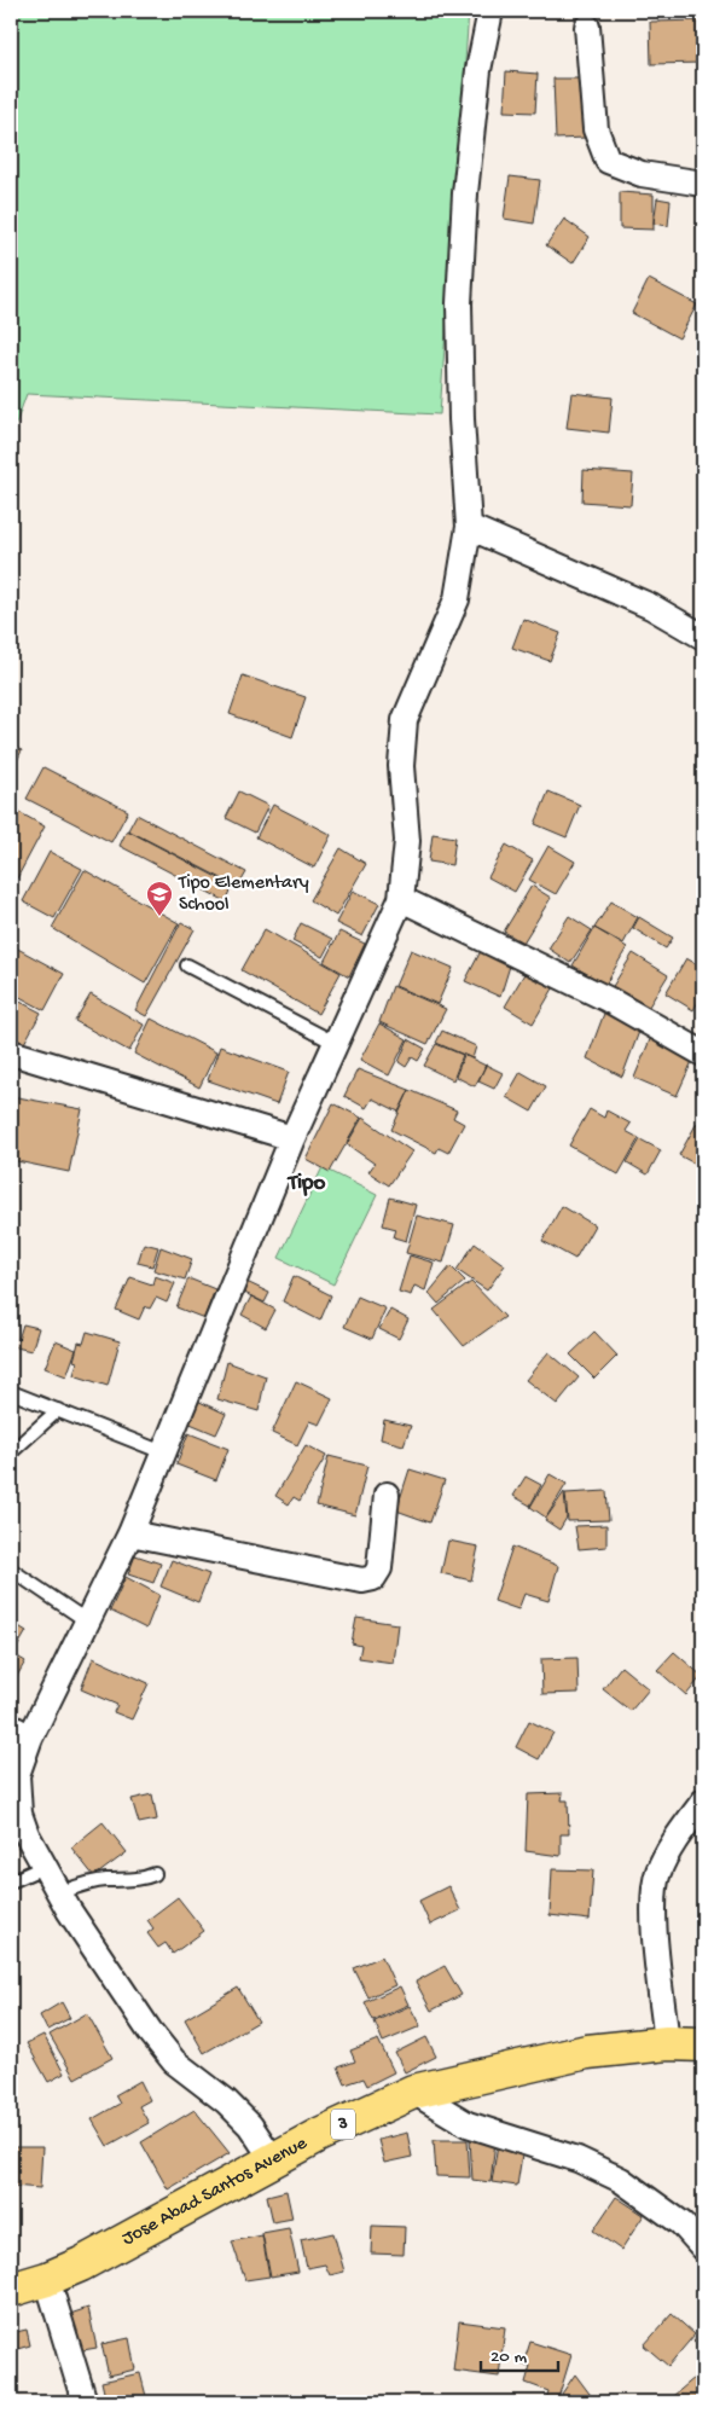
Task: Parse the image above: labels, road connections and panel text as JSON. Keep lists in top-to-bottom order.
{
  "streets": {
    "highway": ["3", "Jose Abad Santos Avenue"]
  },
  "districts": ["Tipo"],
  "places": {
    "school or university": ["Tipo Elementary School"]
  },
  "scale_bar": "20 m"
}
